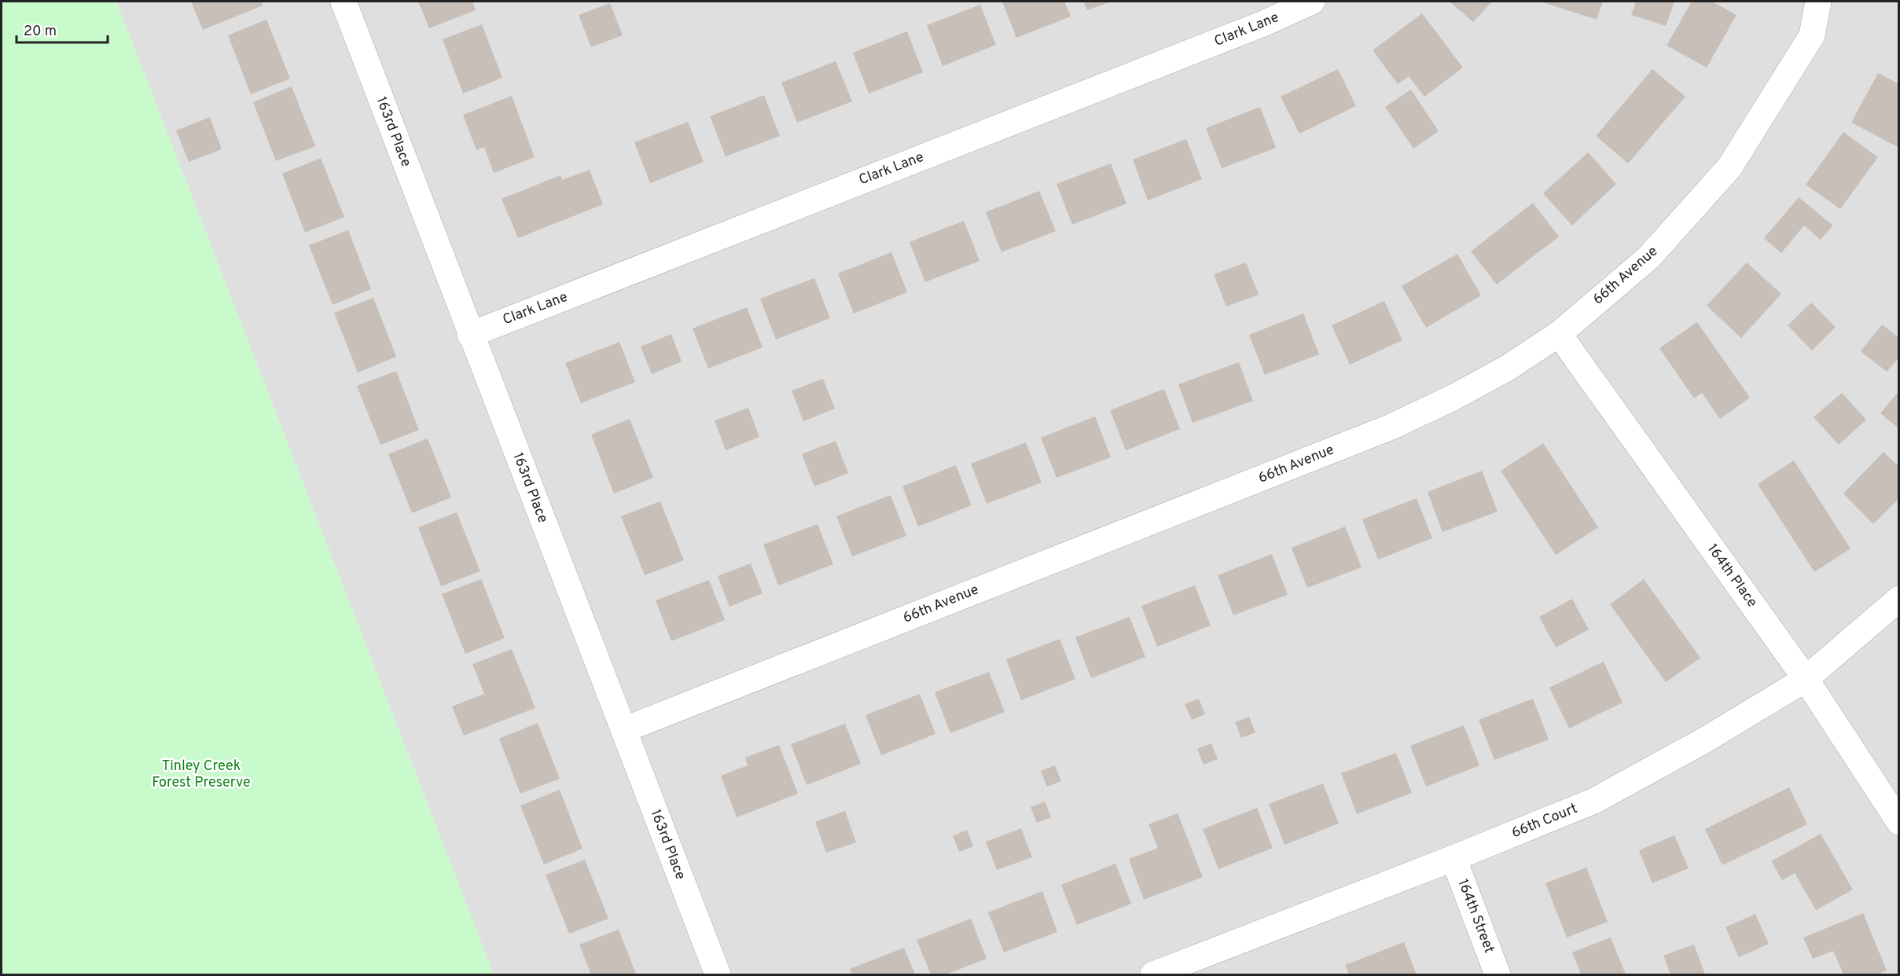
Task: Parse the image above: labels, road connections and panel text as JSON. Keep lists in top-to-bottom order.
{
  "streets": {
    "street": [
      "Clark Lane",
      "163rd Place",
      "66th Avenue",
      "164th Place",
      "66th Court",
      "164th Street"
    ]
  },
  "crossings": [
    ["Clark Lane", "163rd Place"],
    ["163rd Place", "66th Avenue"],
    ["66th Avenue", "164th Place"],
    ["164th Place", "66th Court"],
    ["66th Court", "164th Street"]
  ],
  "parks": ["Tinley Creek Forest Preserve"],
  "scale_bar": "20 m"
}
